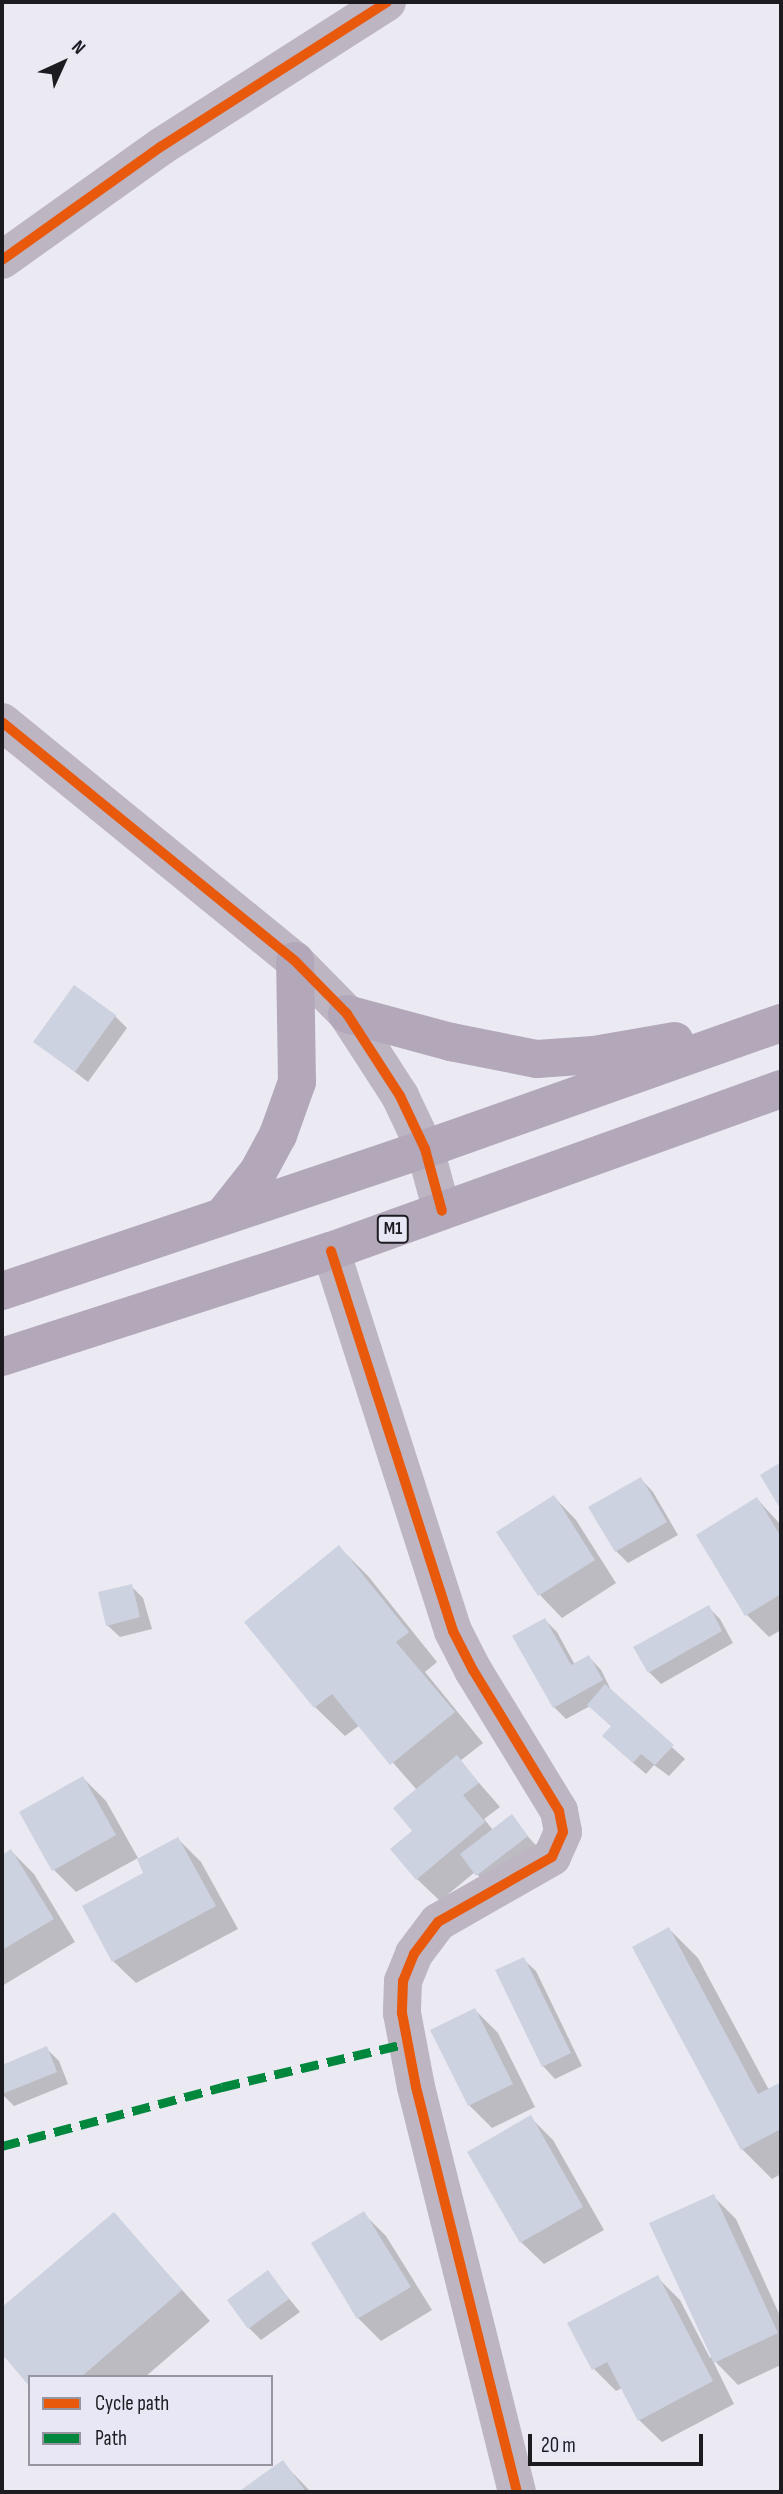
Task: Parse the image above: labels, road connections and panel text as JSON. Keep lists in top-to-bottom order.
{
  "streets": {
    "highway": ["M1"]
  },
  "legend": ["Cycle path", "Path"],
  "scale_bar": "20 m",
  "north": "top right"
}
